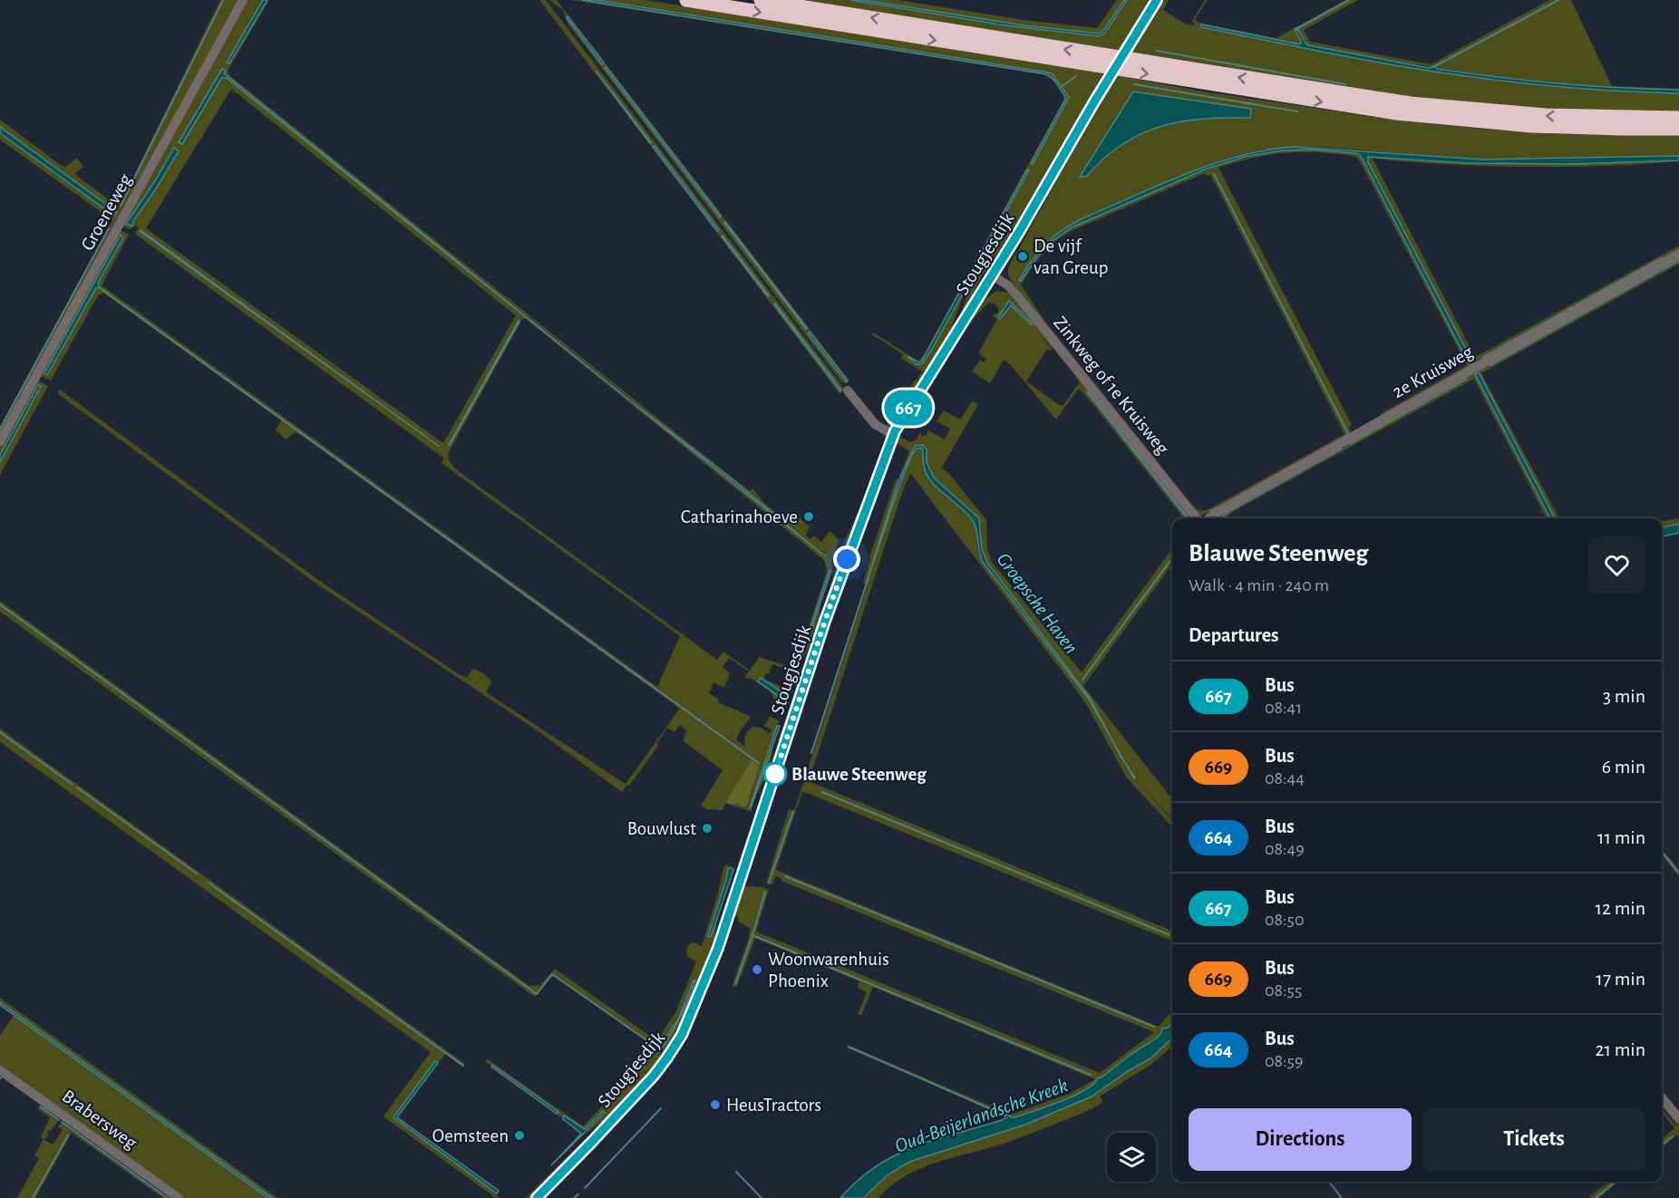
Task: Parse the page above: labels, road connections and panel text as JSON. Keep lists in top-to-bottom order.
{
  "streets": {
    "street": [
      "Groeneweg",
      "Stougjesdijk",
      "2e Kruisweg",
      "Zinkweg of 1e Kruisweg",
      "Brabersweg"
    ]
  },
  "crossings": [
    ["Stougjesdijk", "Zinkweg of 1e Kruisweg"]
  ],
  "water": ["Groepsche Haven", "Oud-Beijerlandsche Kreek"],
  "places": [
    "De vijf van Greup",
    "Catharinahoeve",
    "Blauwe Steenweg",
    "Bouwlust",
    "Woonwarenhuis Phoenix",
    "HeusTractors",
    "Oemsteen"
  ],
  "lines": ["bus line 667"],
  "page": {
    "on_map": "667",
    "heading": [
      ["Blauwe Steenweg", "Walk · 4 min · 240 m"],
      "Departures"
    ],
    "list": [
      {
        "mark": "667",
        "name": "Bus",
        "note": "08:41",
        "value": "3 min"
      },
      {
        "mark": "669",
        "name": "Bus",
        "note": "08:44",
        "value": "6 min"
      },
      {
        "mark": "664",
        "name": "Bus",
        "note": "08:49",
        "value": "11 min"
      },
      {
        "mark": "667",
        "name": "Bus",
        "note": "08:50",
        "value": "12 min"
      },
      {
        "mark": "669",
        "name": "Bus",
        "note": "08:55",
        "value": "17 min"
      },
      {
        "mark": "664",
        "name": "Bus",
        "note": "08:59",
        "value": "21 min"
      }
    ],
    "buttons": ["Directions", "Tickets"]
  }
}
